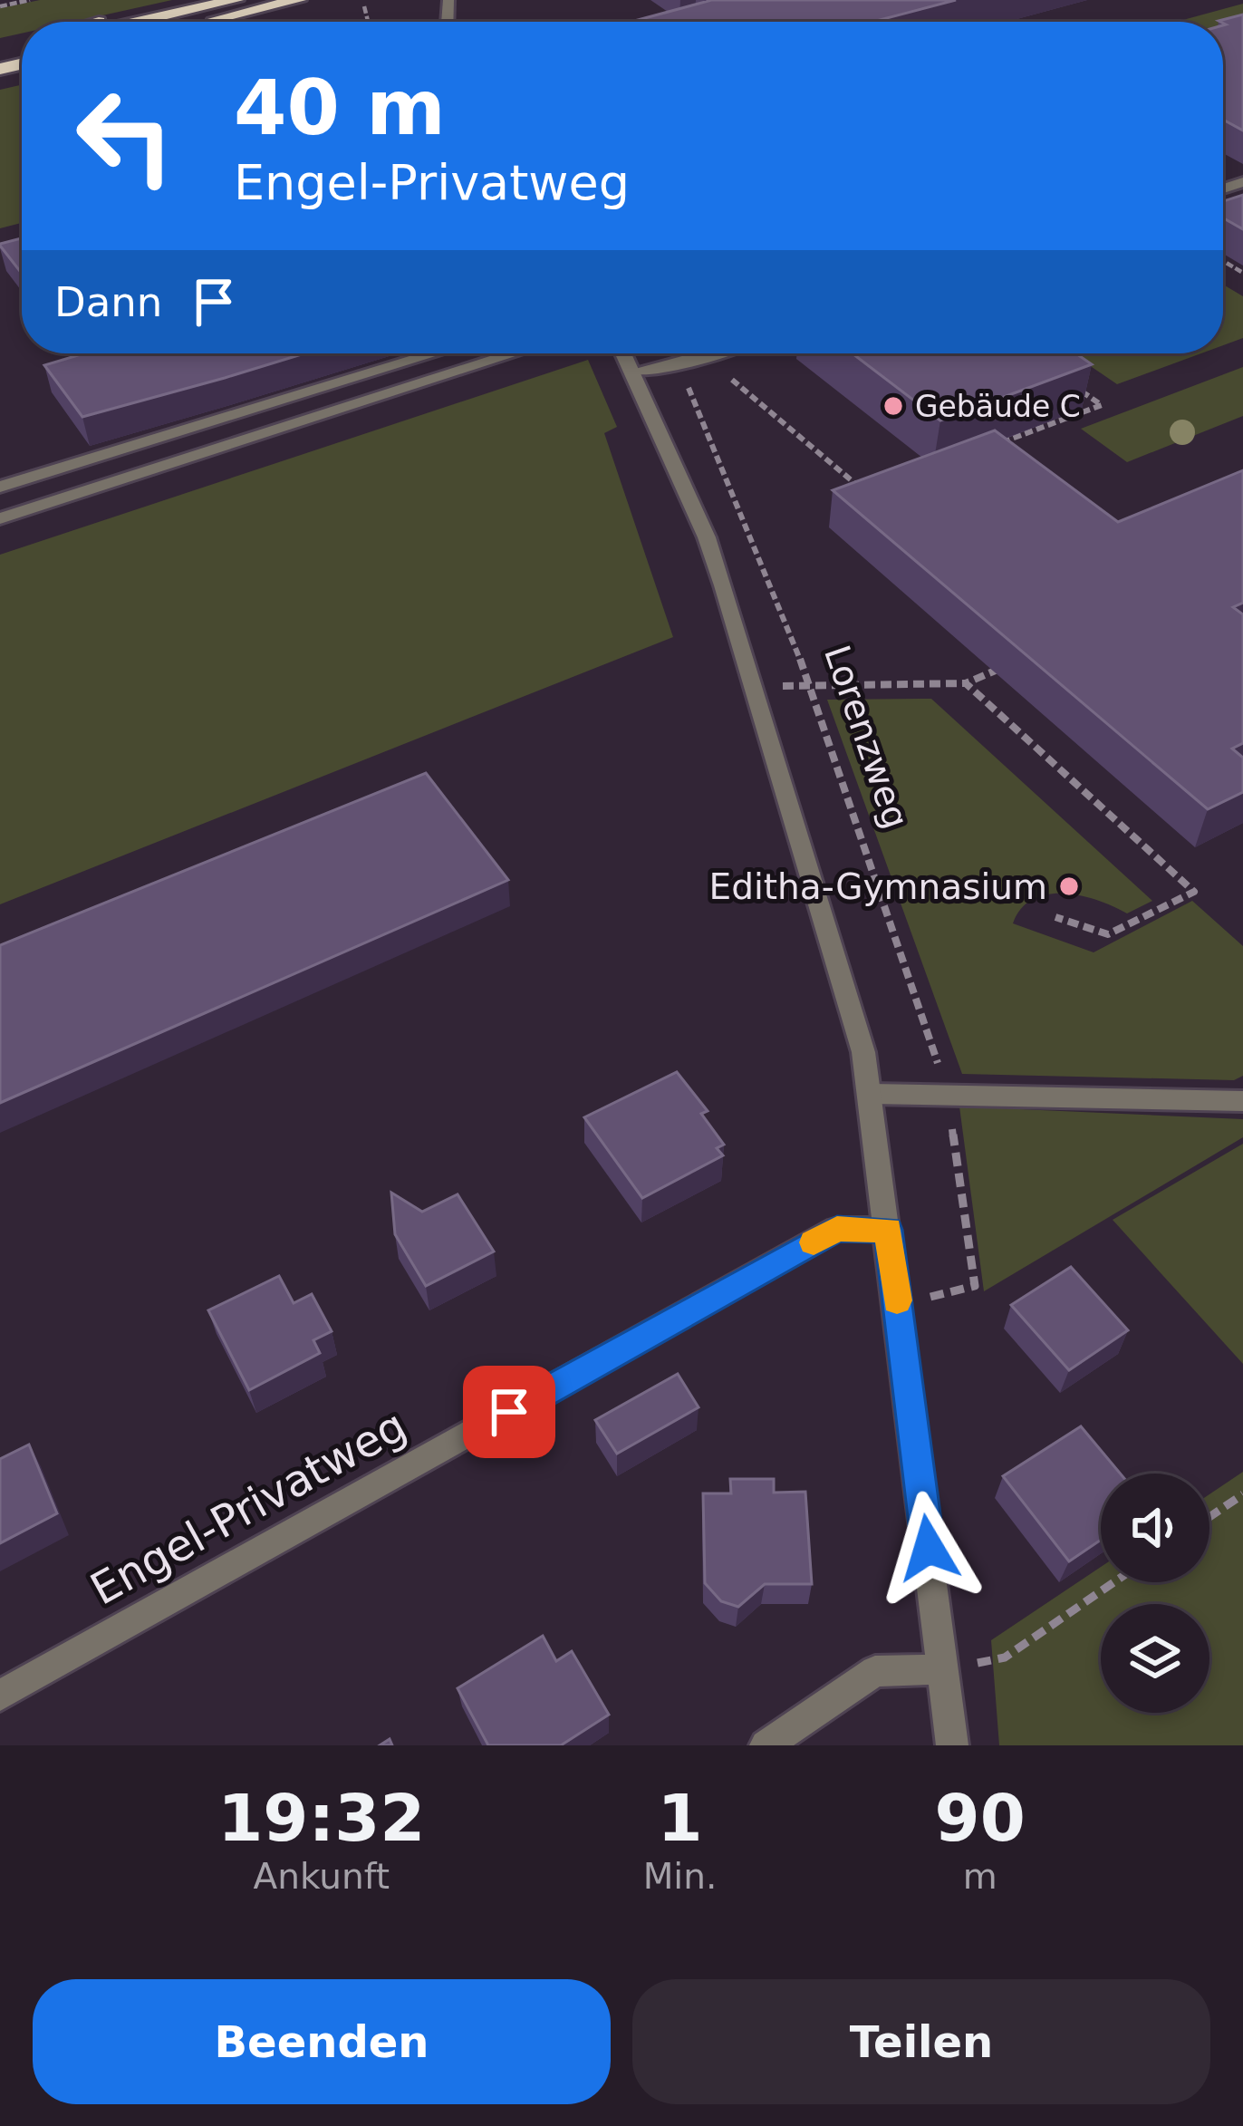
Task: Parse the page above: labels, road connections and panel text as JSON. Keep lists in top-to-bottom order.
{
  "streets": {
    "street": ["Engel-Privatweg"],
    "path": ["Lorenzweg"]
  },
  "places": ["Gebäude C", "Editha-Gymnasium"],
  "page": {
    "turn": ["40 m", "Engel-Privatweg"],
    "then": "Dann",
    "eta": [
      "19:32",
      "Ankunft",
      "1",
      "Min.",
      "90",
      "m"
    ],
    "buttons": ["Beenden", "Teilen"]
  }
}
